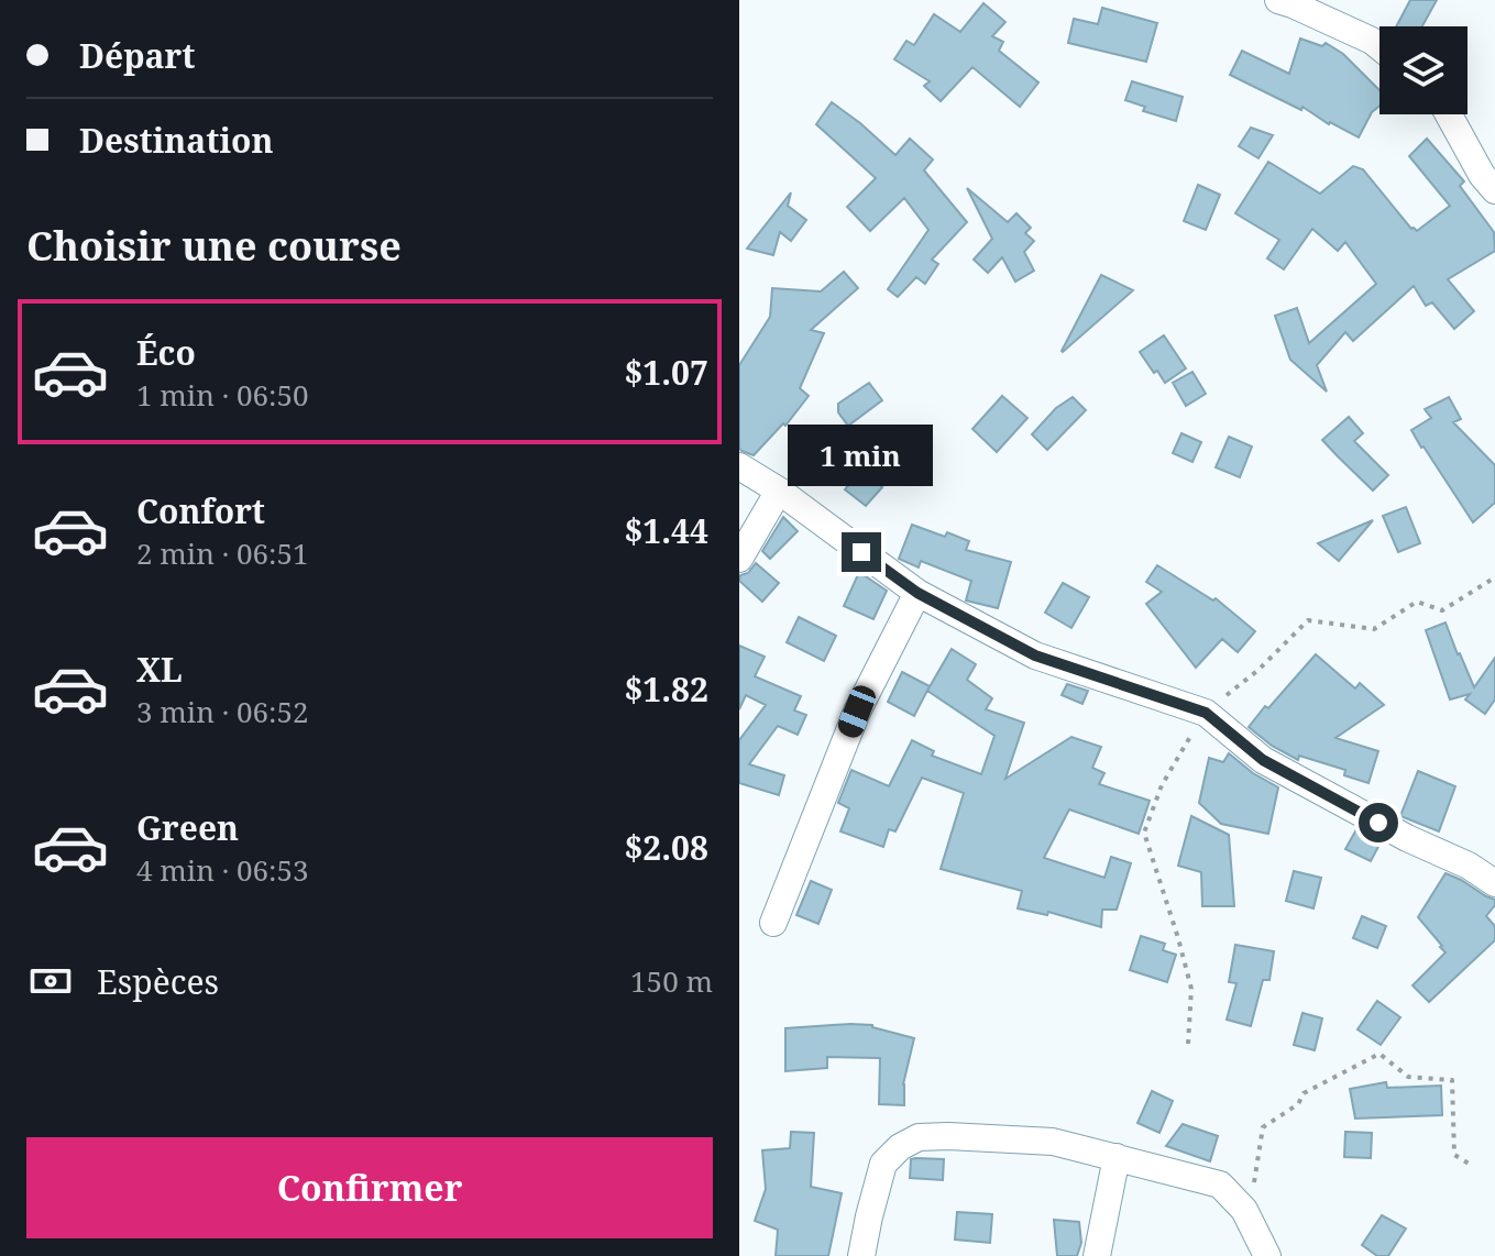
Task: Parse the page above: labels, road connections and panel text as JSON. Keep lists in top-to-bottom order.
{
  "page": {
    "banner": ["Départ", "Destination"],
    "heading": "Choisir une course",
    "list": [
      {
        "name": "Éco",
        "note": "1 min · 06:50",
        "value": "$1.07"
      },
      {
        "name": "Confort",
        "note": "2 min · 06:51",
        "value": "$1.44"
      },
      {
        "name": "XL",
        "note": "3 min · 06:52",
        "value": "$1.82"
      },
      {
        "name": "Green",
        "note": "4 min · 06:53",
        "value": "$2.08"
      }
    ],
    "bubble": "1 min",
    "pay": ["Espèces", "150 m"],
    "buttons": "Confirmer"
  }
}
